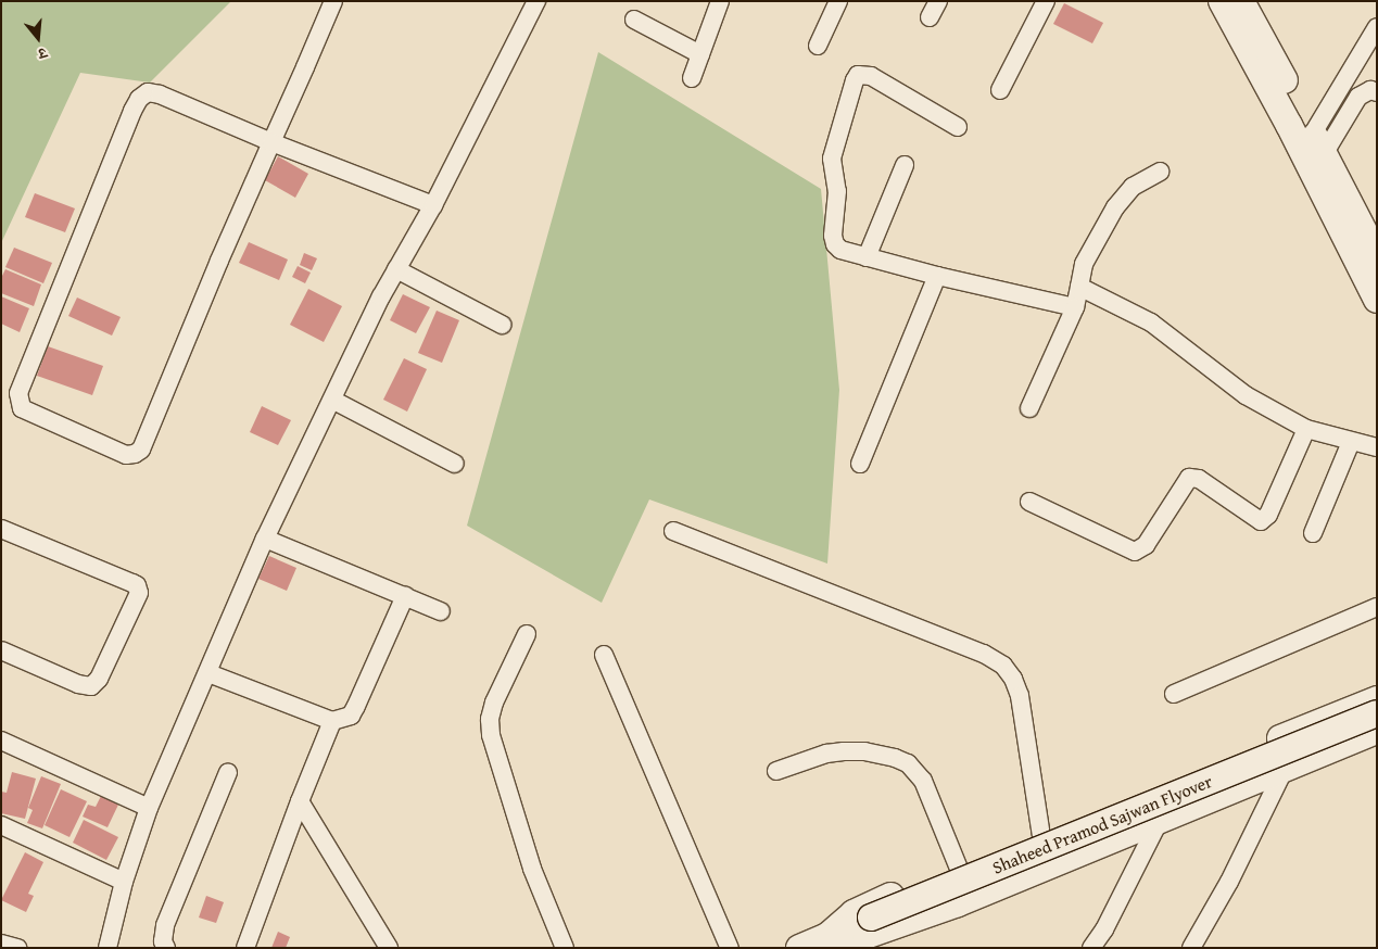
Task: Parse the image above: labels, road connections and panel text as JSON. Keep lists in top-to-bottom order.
{
  "streets": {
    "street": ["Shaheed Pramod Sajwan Flyover"]
  },
  "north": "bottom"
}
